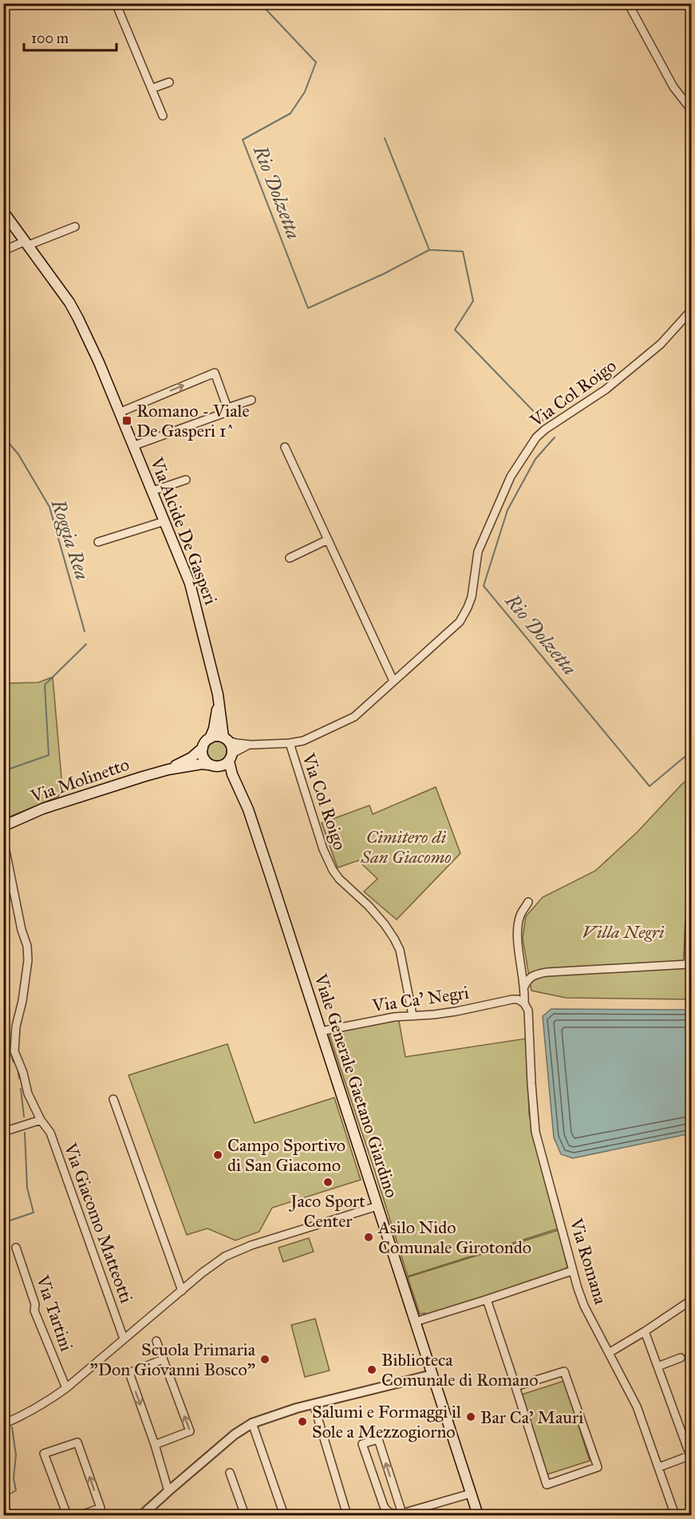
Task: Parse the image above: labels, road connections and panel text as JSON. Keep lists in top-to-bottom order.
{
  "streets": {
    "main road": ["Via Alcide De Gasperi", "Via Molinetto", "Viale Generale Gaetano Giardino"],
    "street": [
      "Via Col Roigo",
      "Via Ca' Negri",
      "Via Giacomo Matteotti",
      "Via Romana",
      "Via Tartini"
    ]
  },
  "crossings": [
    ["Via Col Roigo", "Via Alcide De Gasperi"],
    ["Via Col Roigo", "Via Molinetto"],
    ["Via Col Roigo", "Via Ca' Negri"],
    ["Via Col Roigo", "Viale Generale Gaetano Giardino"],
    ["Via Alcide De Gasperi", "Via Molinetto"],
    ["Via Alcide De Gasperi", "Viale Generale Gaetano Giardino"],
    ["Via Molinetto", "Viale Generale Gaetano Giardino"],
    ["Via Ca' Negri", "Viale Generale Gaetano Giardino"],
    ["Via Ca' Negri", "Via Romana"]
  ],
  "water": ["Rio Dolzetta", "Roggia Rea"],
  "parks": ["Cimitero di San Giacomo", "Villa Negri"],
  "places": {
    "transit": ["Romano - Viale De Gasperi 1^"],
    "other": [
      "Campo Sportivo di San Giacomo",
      "Jaco Sport Center",
      "Asilo Nido Comunale Girotondo",
      "Scuola Primaria \"Don Giovanni Bosco\"",
      "Biblioteca Comunale di Romano",
      "Bar Ca' Mauri",
      "Salumi e Formaggi il Sole a Mezzogiorno"
    ]
  },
  "scale_bar": "100 m"
}
